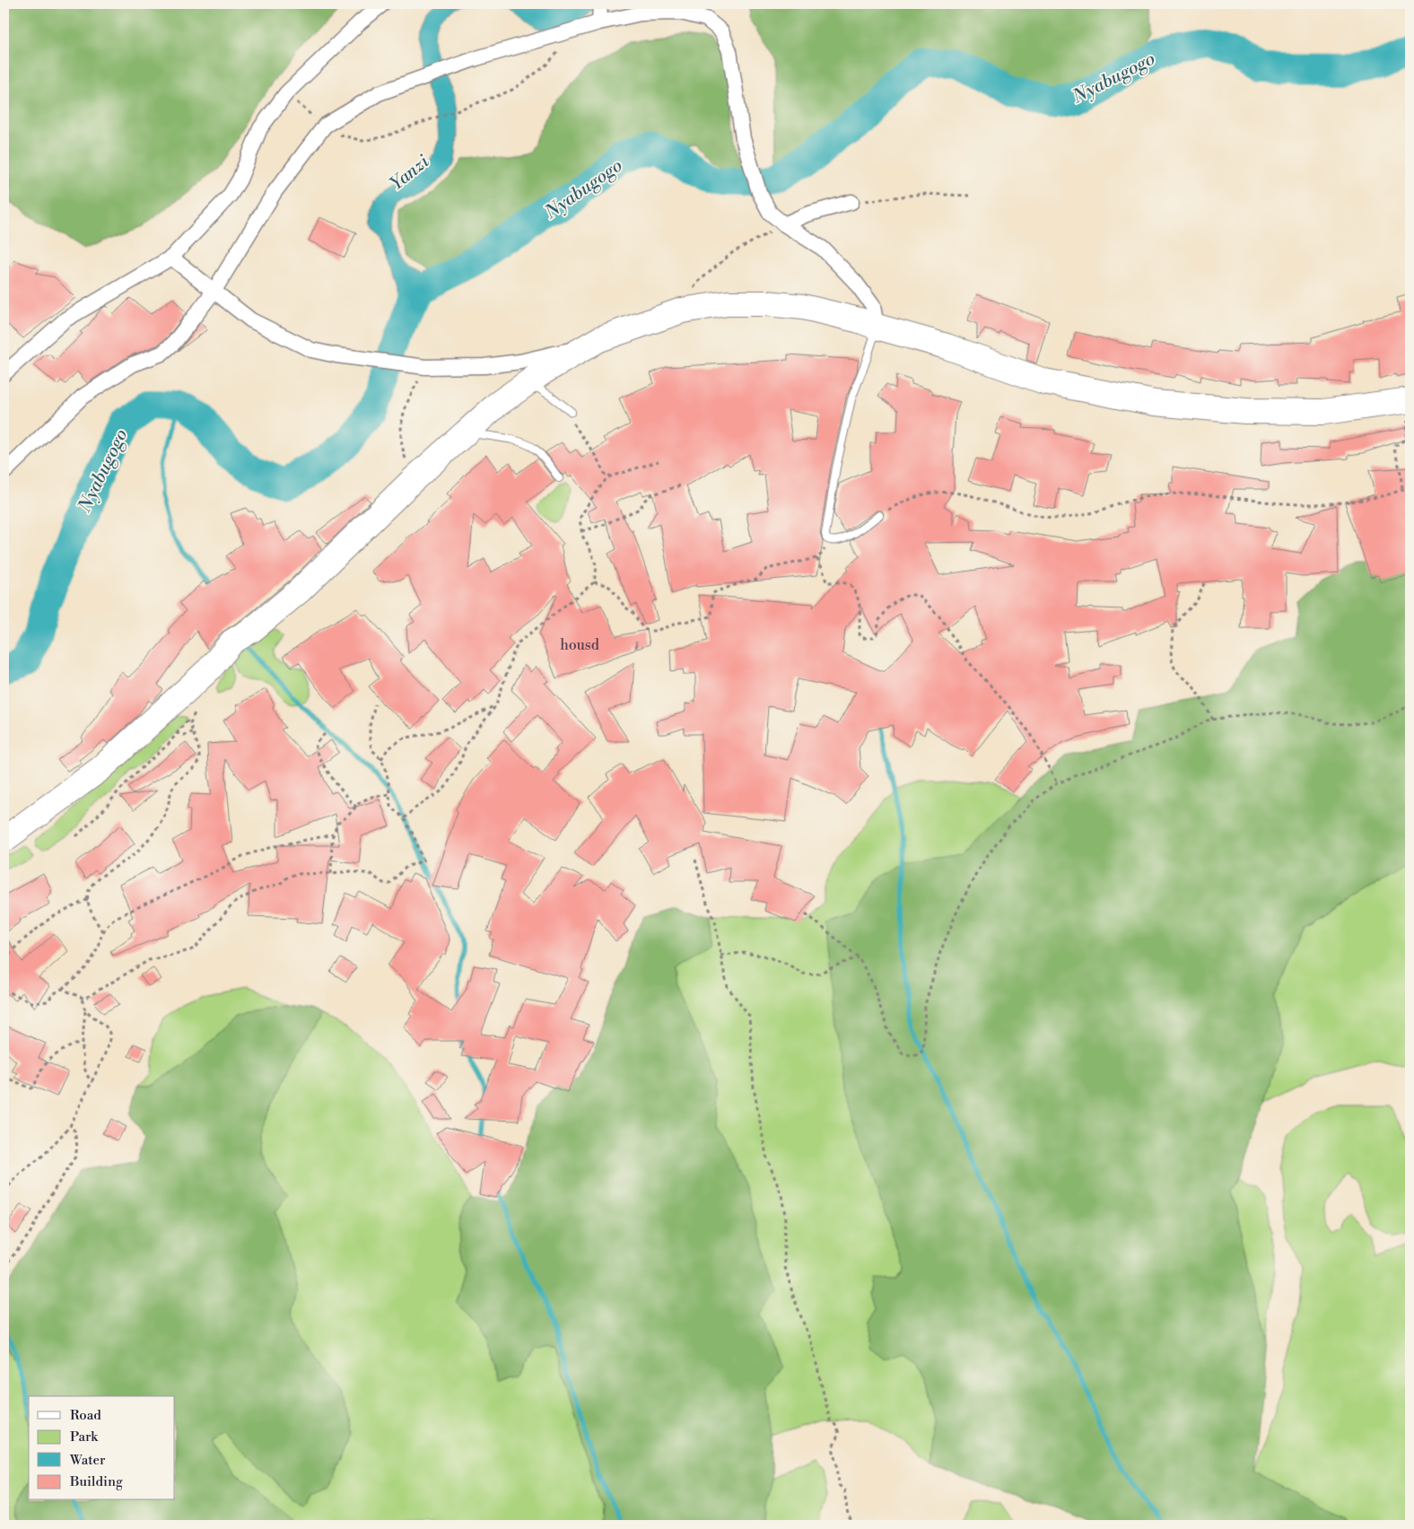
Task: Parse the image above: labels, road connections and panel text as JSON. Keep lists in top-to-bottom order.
{
  "water": ["Nyabugogo", "Yanzi"],
  "house_numbers": ["housd"],
  "legend": [
    "Road",
    "Park",
    "Water",
    "Building"
  ]
}
